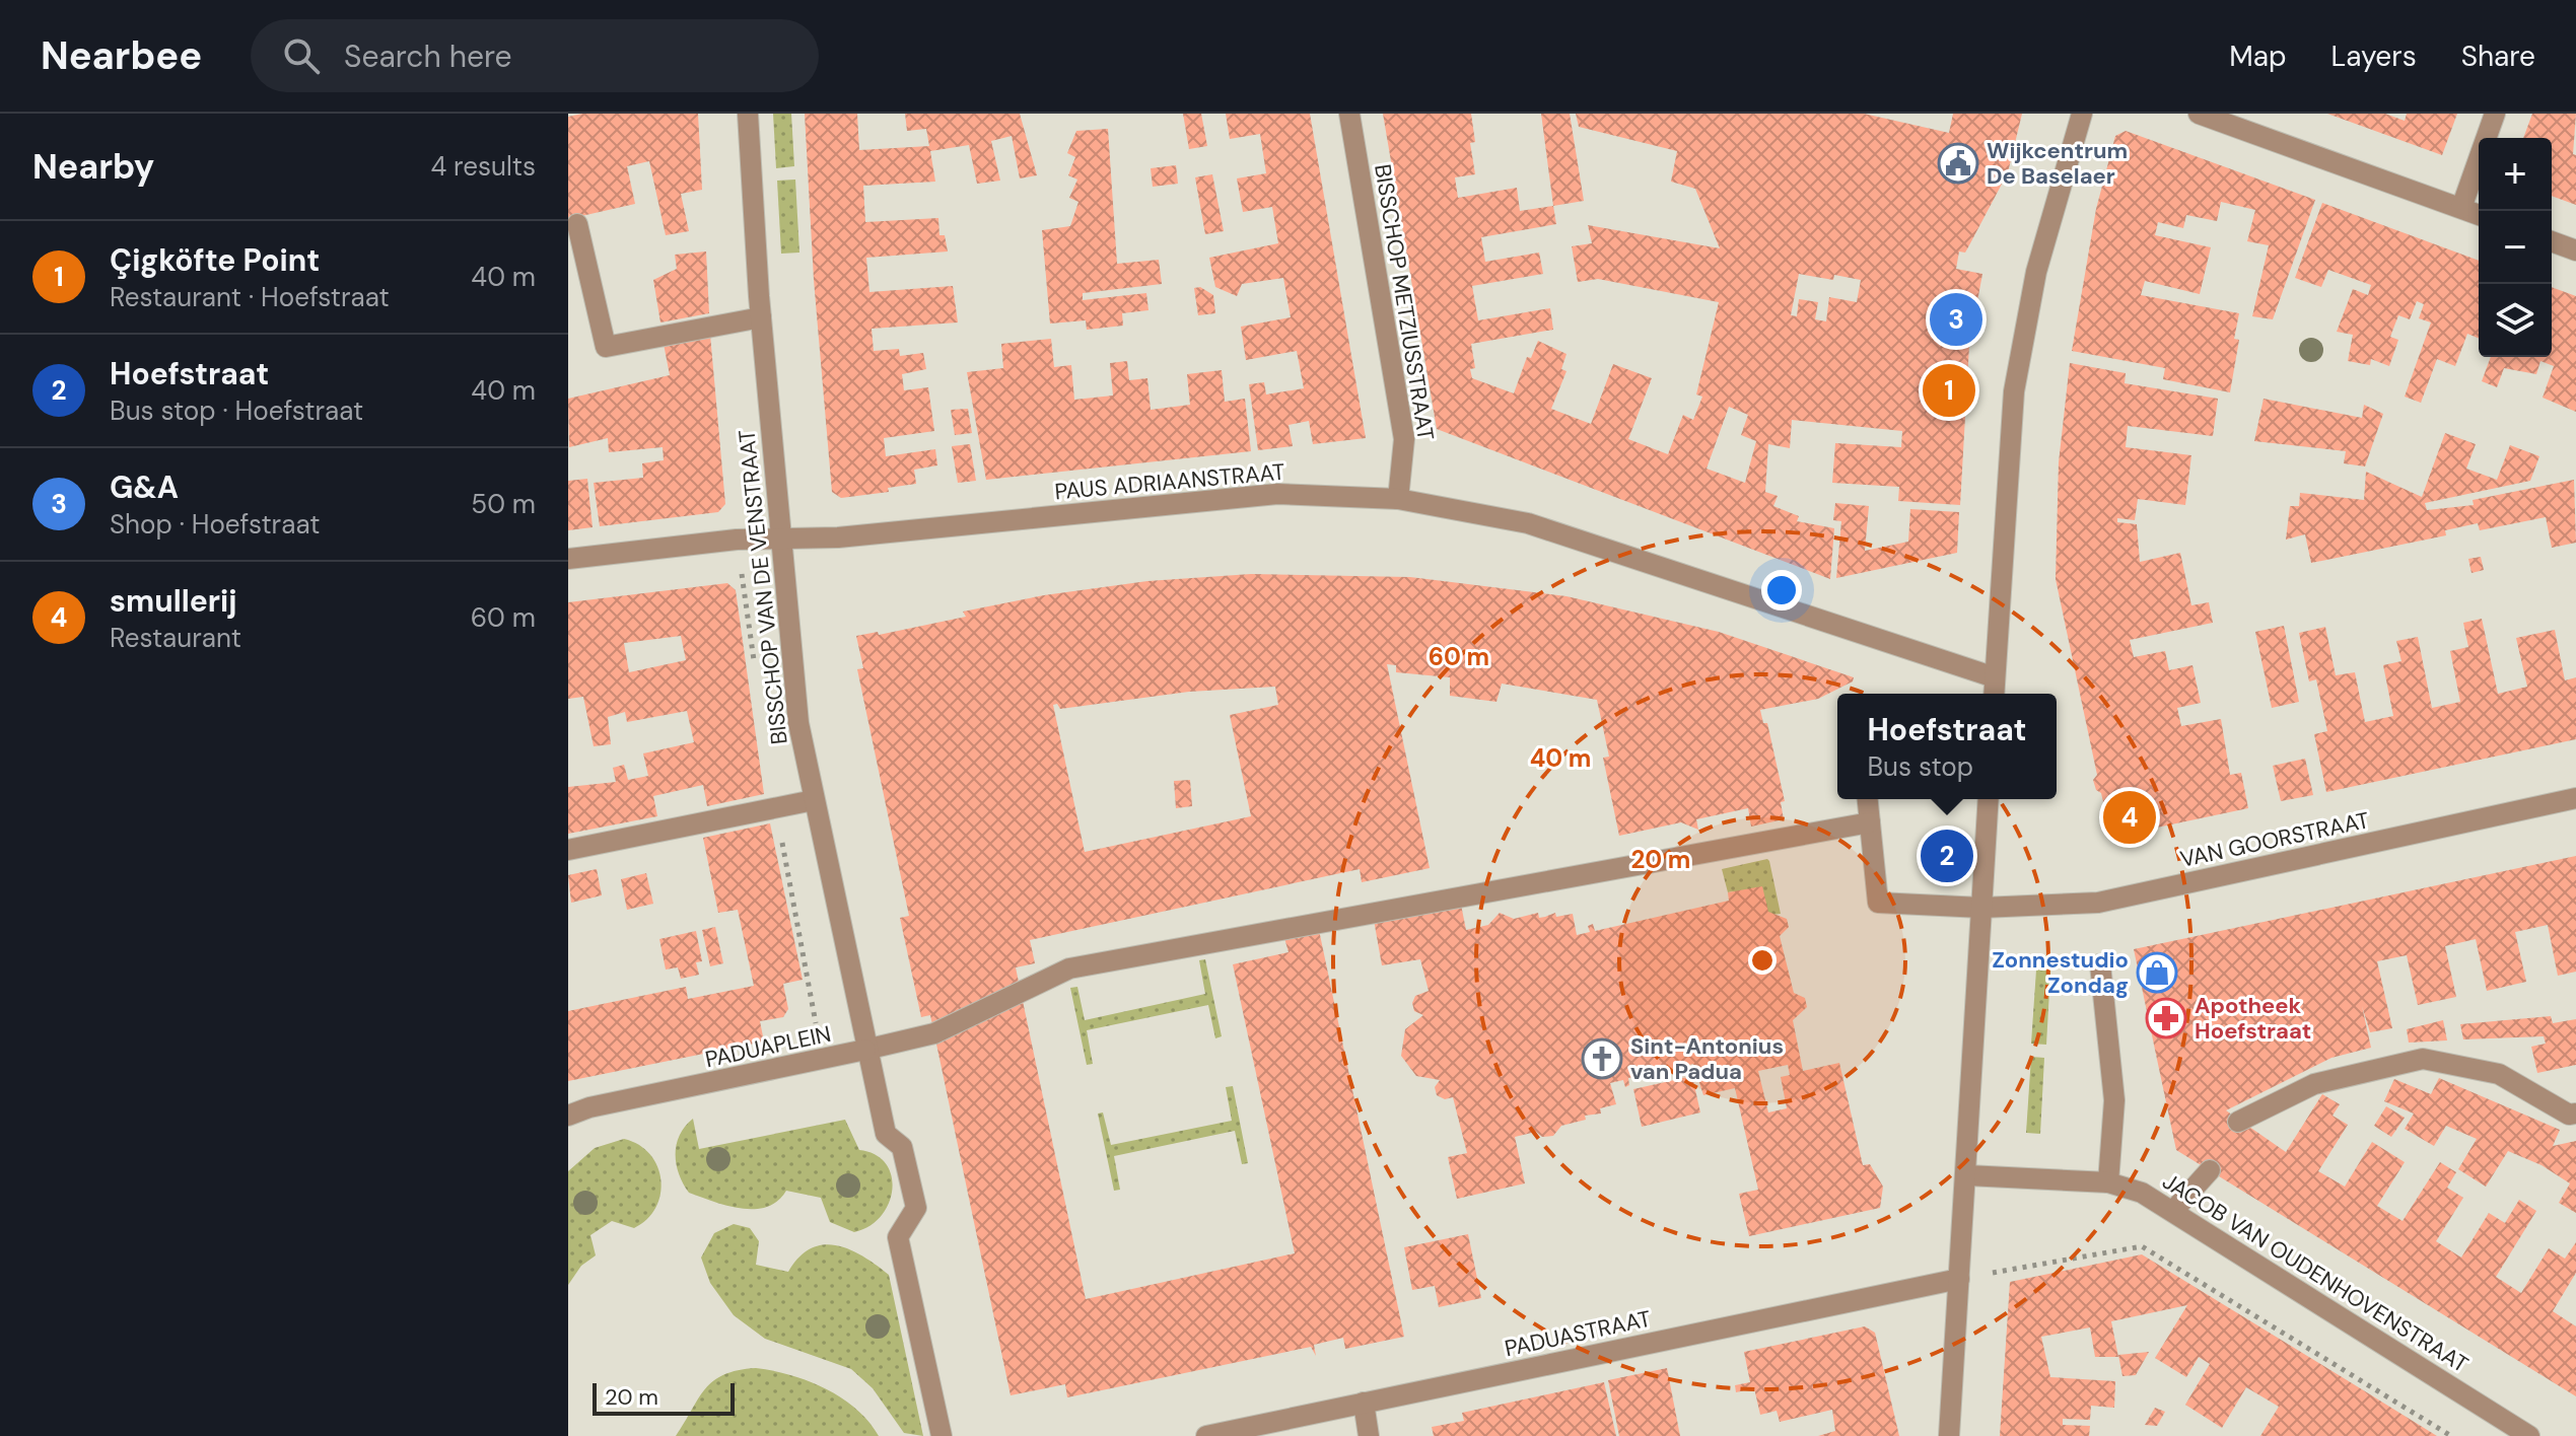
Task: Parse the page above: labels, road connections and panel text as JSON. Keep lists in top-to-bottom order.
{
  "streets": {
    "street": [
      "BISSCHOP METZIUSSTRAAT",
      "PAUS ADRIAANSTRAAT",
      "BISSCHOP VAN DE VENSTRAAT",
      "VAN GOORSTRAAT",
      "PADUAPLEIN",
      "JACOB VAN OUDENHOVENSTRAAT",
      "PADUASTRAAT"
    ]
  },
  "crossings": [
    ["BISSCHOP METZIUSSTRAAT", "PAUS ADRIAANSTRAAT"],
    ["PAUS ADRIAANSTRAAT", "BISSCHOP VAN DE VENSTRAAT"],
    ["BISSCHOP VAN DE VENSTRAAT", "PADUAPLEIN"]
  ],
  "places": {
    "public building": ["Wijkcentrum De Baselaer"],
    "shop": ["Zonnestudio Zondag"],
    "pharmacy": ["Apotheek Hoefstraat"],
    "church": ["Sint-Antonius van Padua"]
  },
  "scale_bar": "20 m",
  "page": {
    "header": "Nearbee",
    "search": "Search here",
    "nav": ["Map", "Layers", "Share"],
    "heading": ["Nearby", "4 results"],
    "map_buttons": ["+", "−"],
    "list": [
      {
        "mark": "1",
        "name": "Çigköfte Point",
        "note": "Restaurant · Hoefstraat",
        "value": "40 m"
      },
      {
        "mark": "2",
        "name": "Hoefstraat",
        "note": "Bus stop · Hoefstraat",
        "value": "40 m"
      },
      {
        "mark": "3",
        "name": "G&A",
        "note": "Shop · Hoefstraat",
        "value": "50 m"
      },
      {
        "mark": "4",
        "name": "smullerij",
        "note": "Restaurant",
        "value": "60 m"
      }
    ],
    "pins": [
      "3",
      "1",
      "4",
      "2"
    ],
    "popup": ["Hoefstraat", "Bus stop"],
    "scale": "20 m"
  },
  "rings": ["60 m", "40 m", "20 m"]
}
